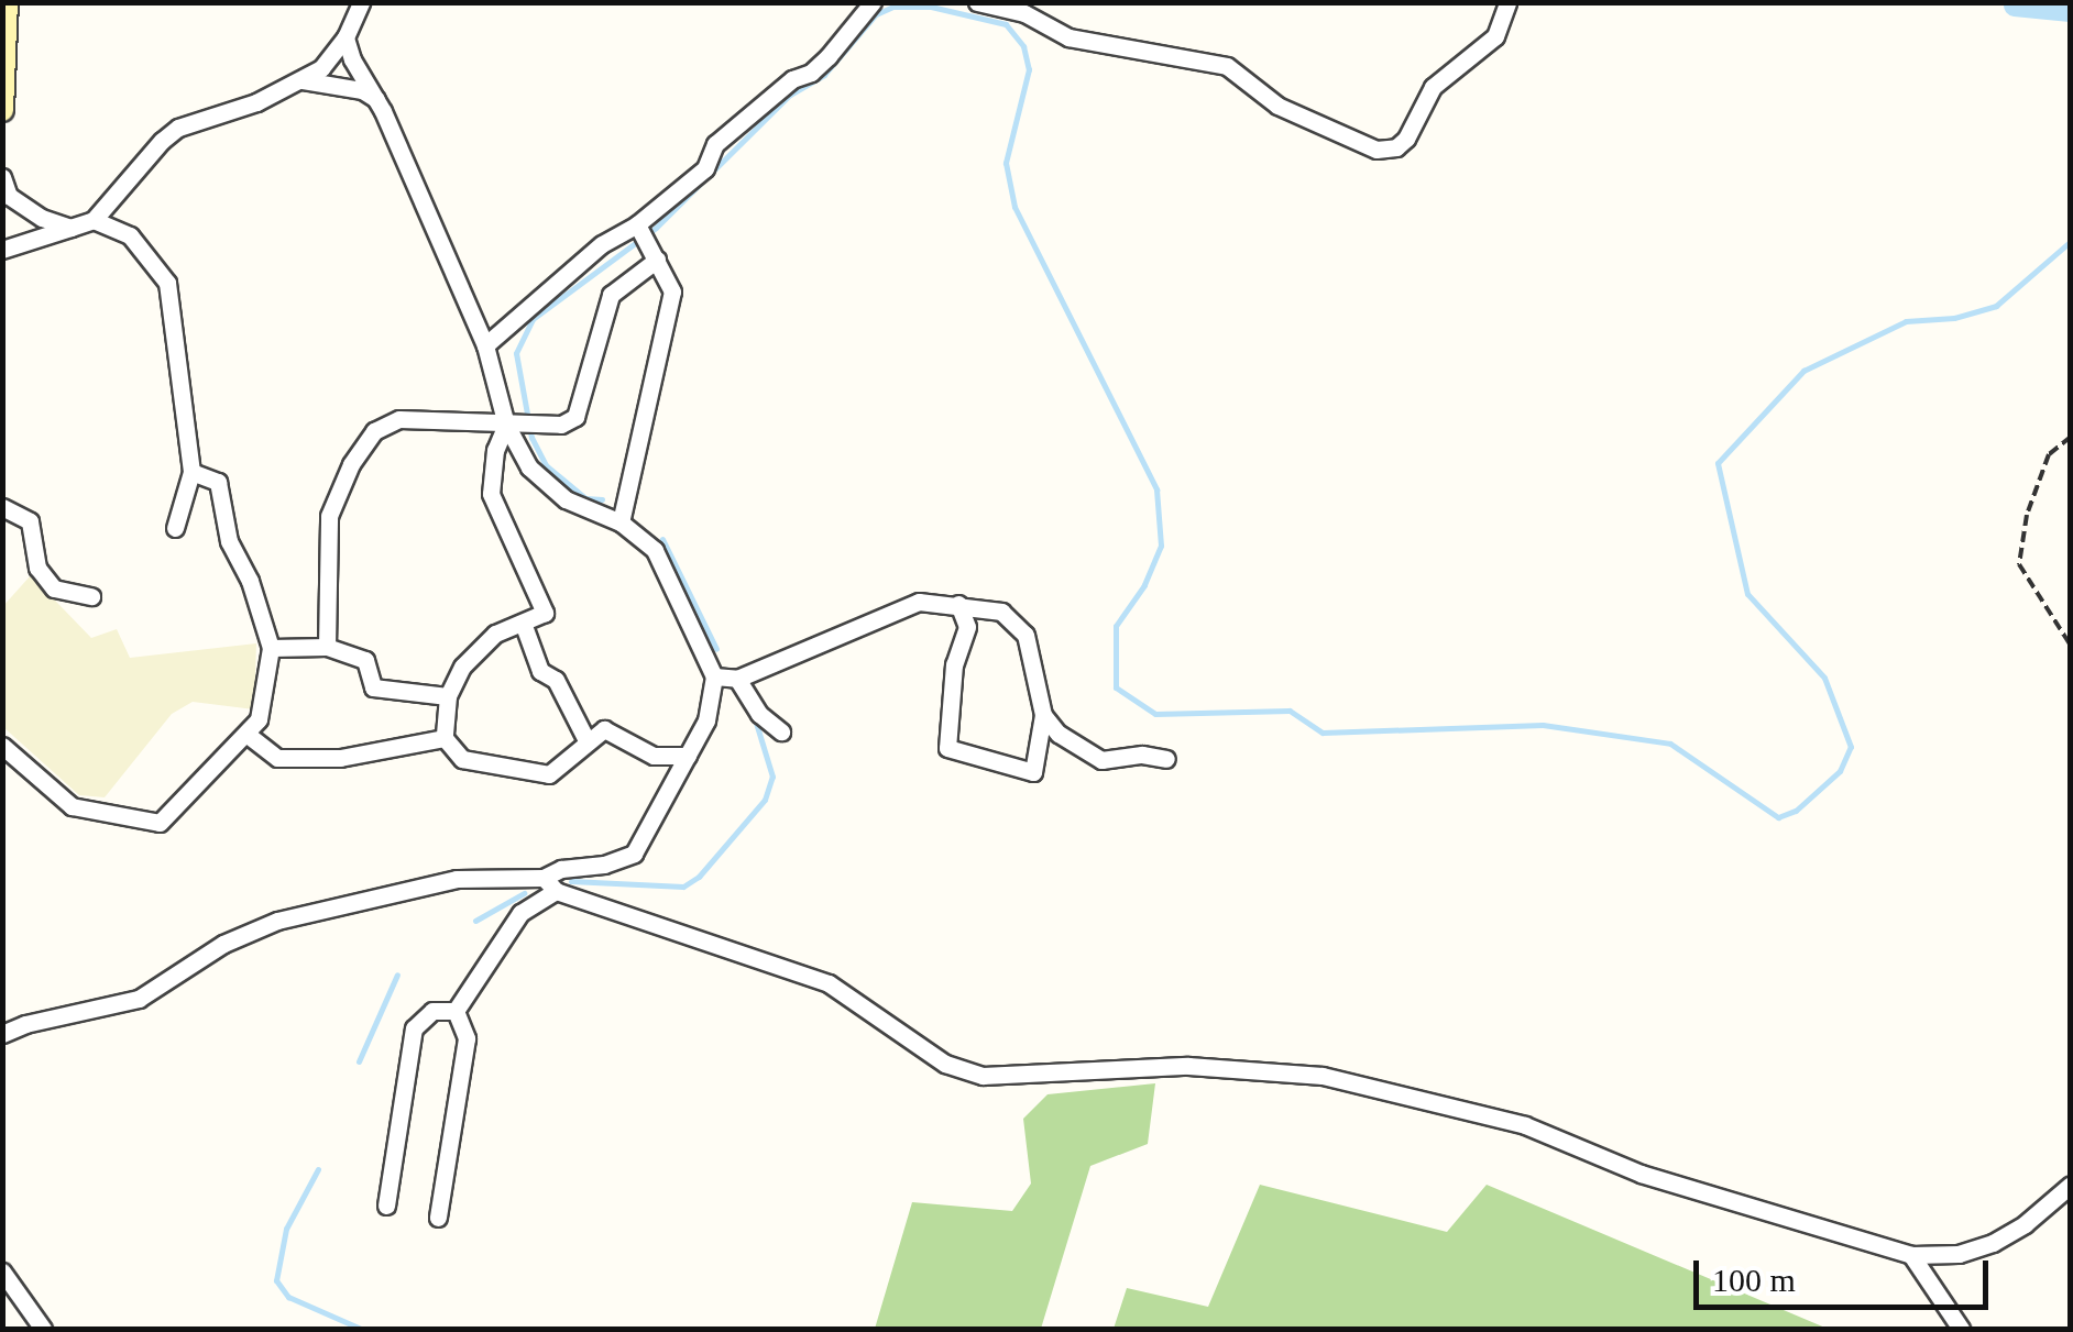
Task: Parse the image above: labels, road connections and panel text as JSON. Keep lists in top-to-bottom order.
{
  "scale_bar": "100 m"
}
